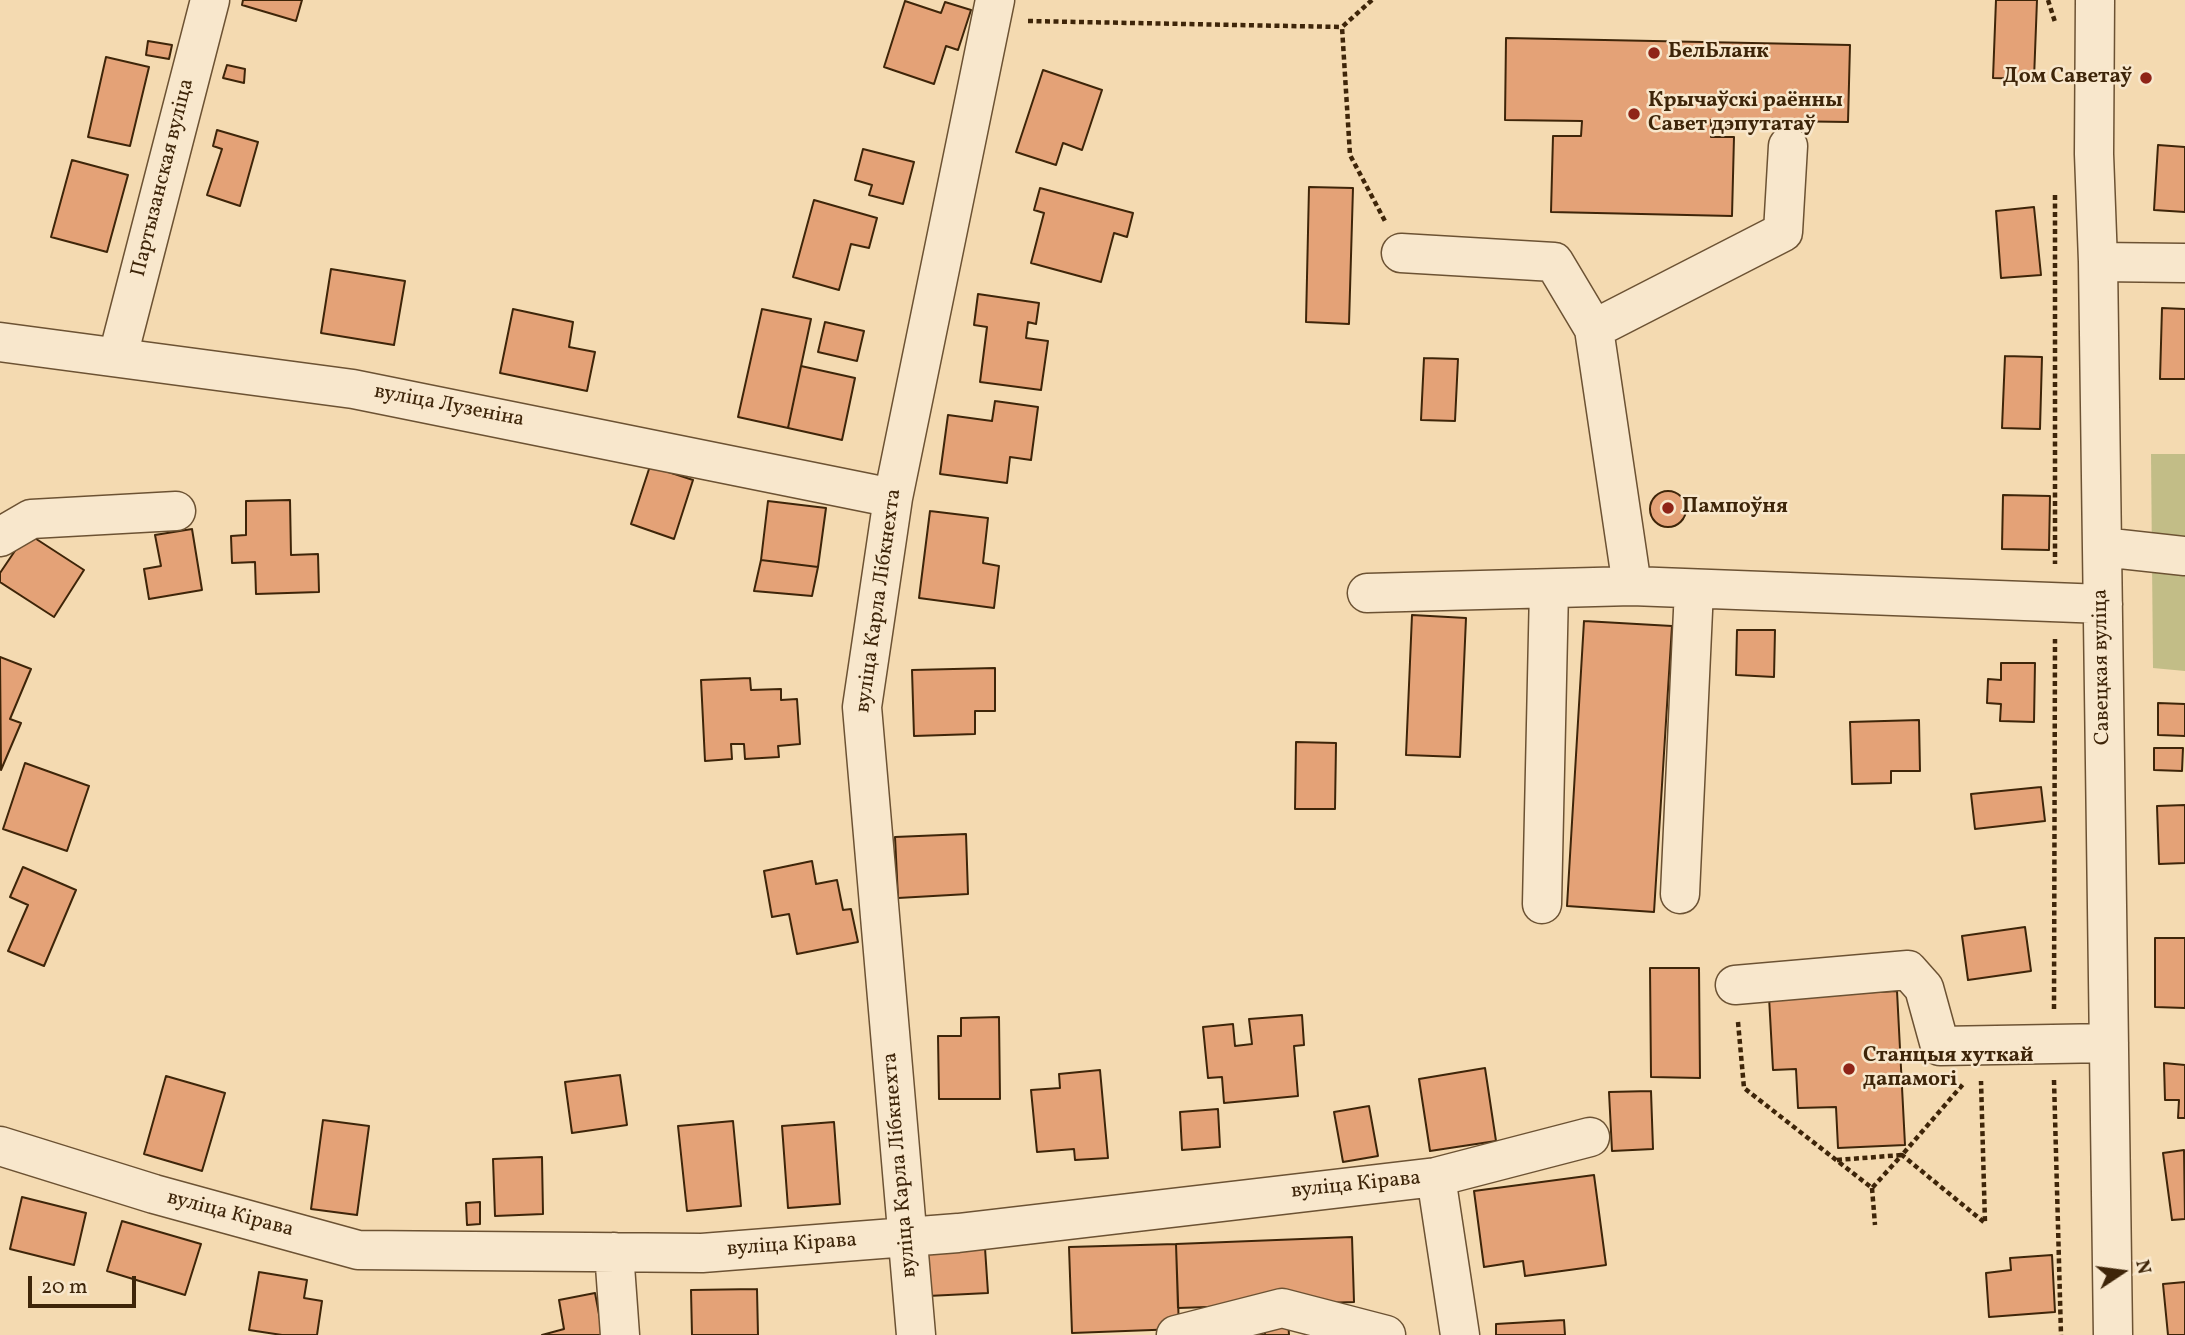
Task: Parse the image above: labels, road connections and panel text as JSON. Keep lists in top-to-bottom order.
{
  "streets": {
    "street": [
      "Партызанская вуліца",
      "вуліца Лузеніна",
      "вуліца Карла Лібкнехта",
      "Савецкая вуліца",
      "вуліца Кірава"
    ]
  },
  "crossings": [
    ["Партызанская вуліца", "вуліца Лузеніна"],
    ["вуліца Лузеніна", "вуліца Карла Лібкнехта"],
    ["вуліца Карла Лібкнехта", "вуліца Кірава"]
  ],
  "places": [
    "БелБланк",
    "Дом Саветаў",
    "Крычаўскі раённы Савет дэпутатаў",
    "Пампоўня",
    "Станцыя хуткай дапамогі"
  ],
  "scale_bar": "20 m",
  "north": "right"
}
